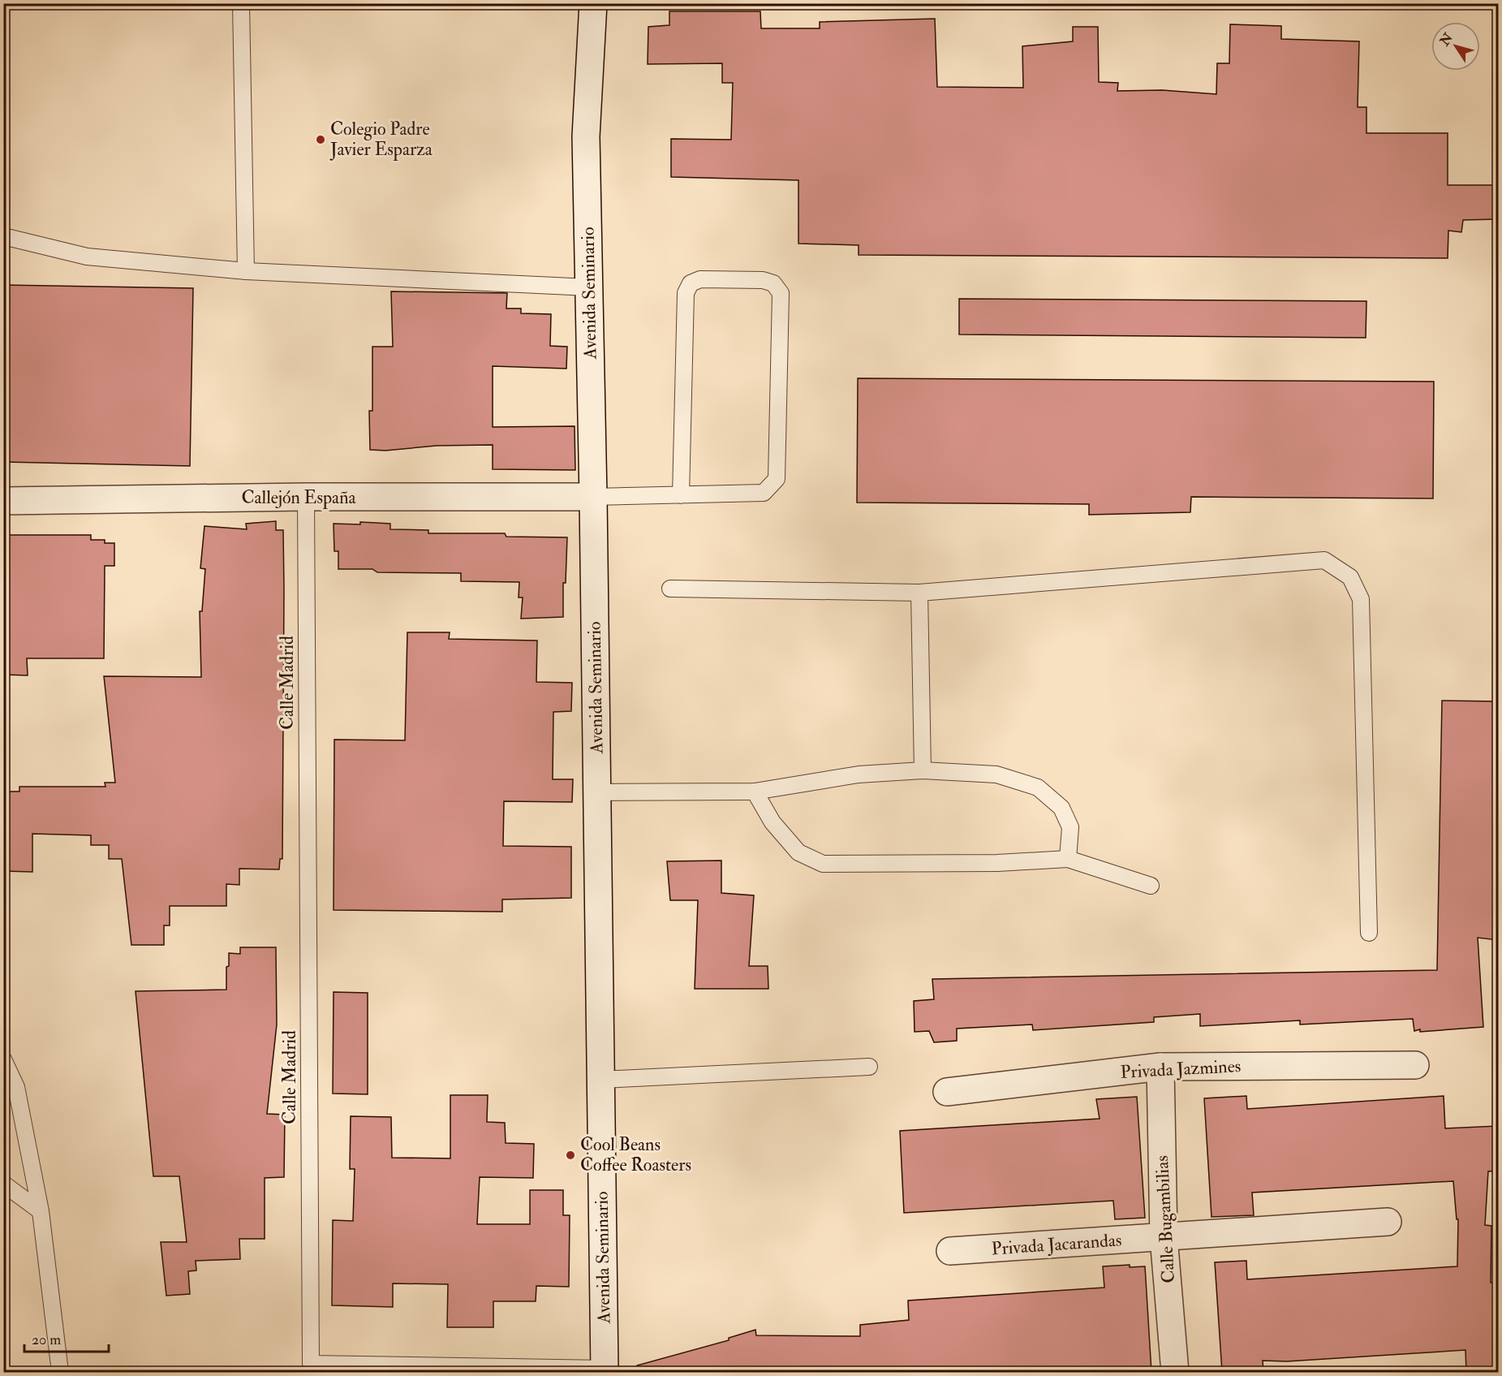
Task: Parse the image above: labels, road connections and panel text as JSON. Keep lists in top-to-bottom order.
{
  "streets": {
    "street": [
      "Avenida Seminario",
      "Callejón España",
      "Privada Jazmines",
      "Calle Bugambilias",
      "Privada Jacarandas"
    ],
    "lane": ["Calle Madrid"]
  },
  "crossings": [
    ["Avenida Seminario", "Callejón España"],
    ["Avenida Seminario", "Calle Madrid"],
    ["Callejón España", "Calle Madrid"],
    ["Privada Jazmines", "Calle Bugambilias"],
    ["Calle Bugambilias", "Privada Jacarandas"]
  ],
  "places": ["Colegio Padre Javier Esparza", "Cool Beans Coffee Roasters"],
  "scale_bar": "20 m",
  "north": "top left"
}
